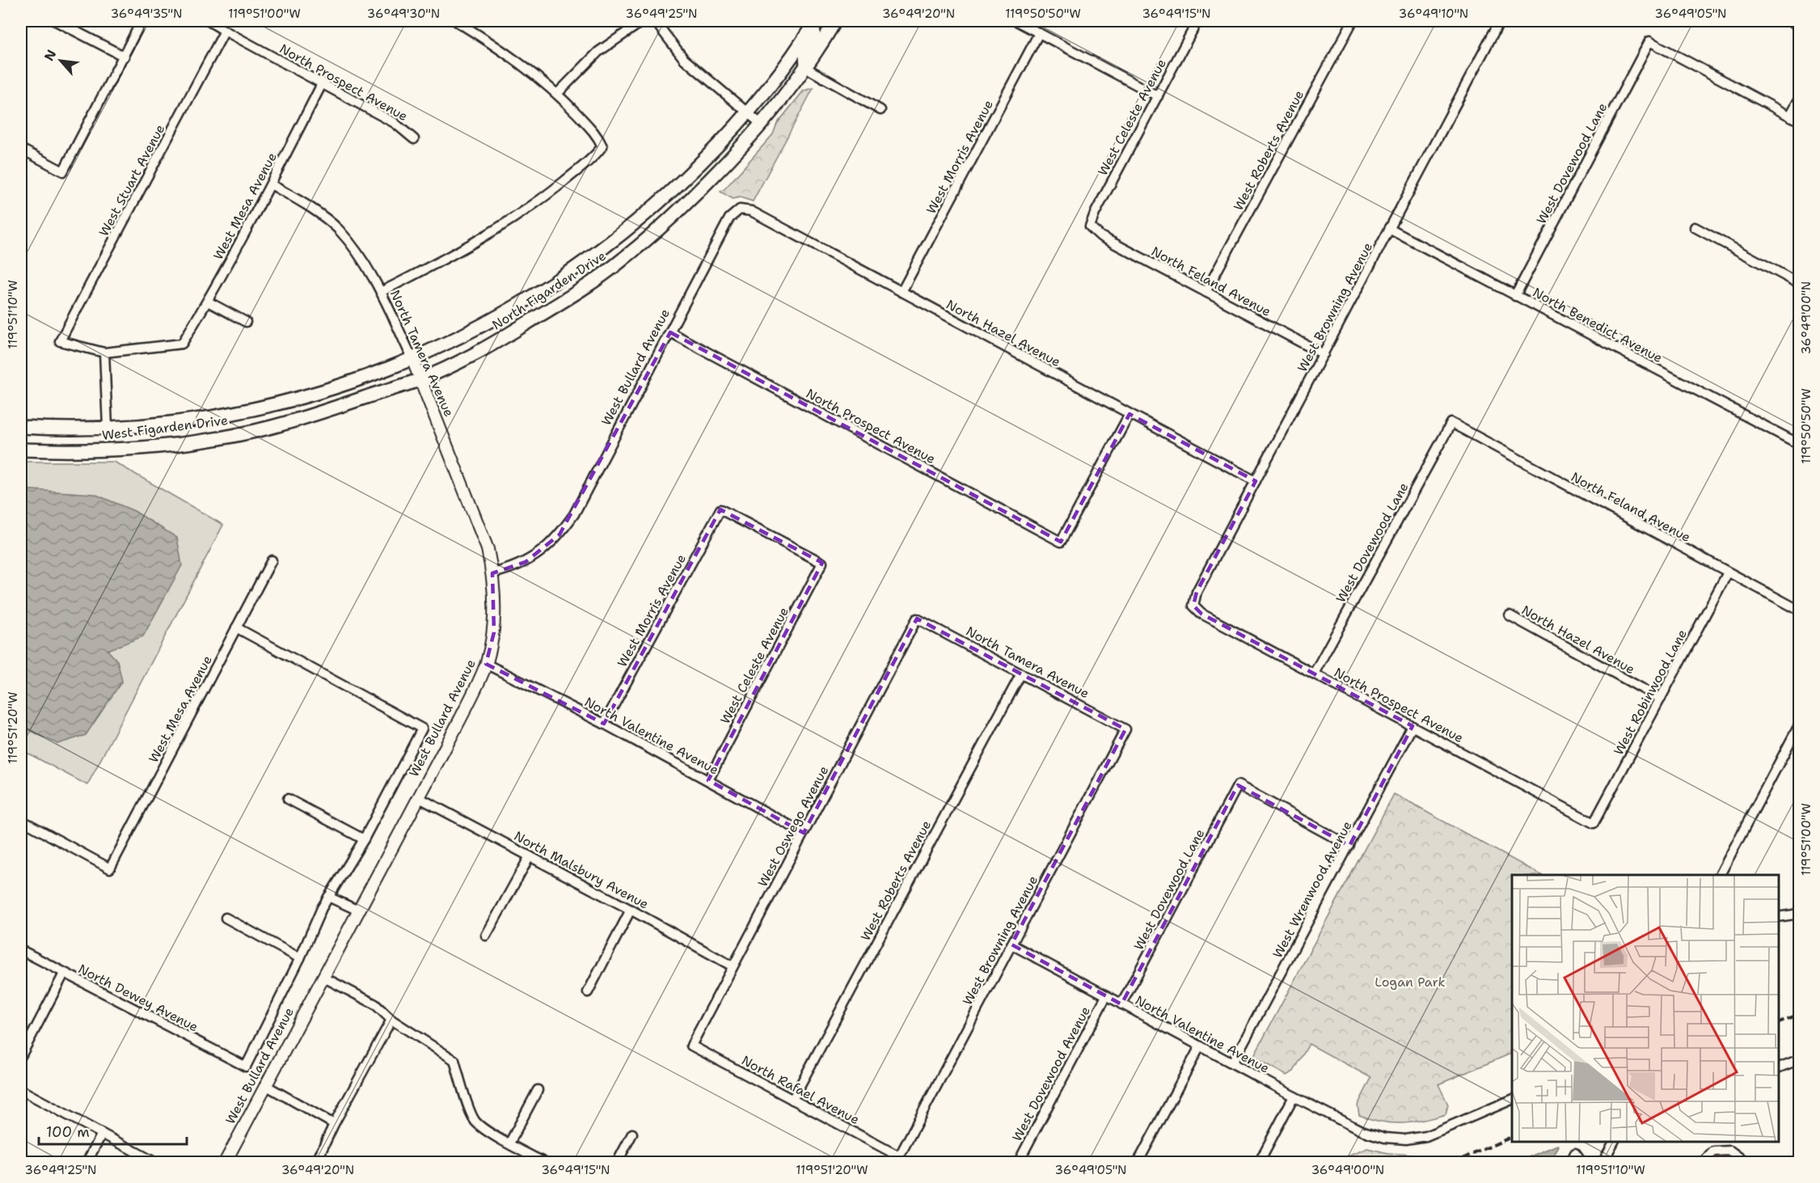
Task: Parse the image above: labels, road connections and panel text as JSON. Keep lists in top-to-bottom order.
{
  "streets": {
    "main road": ["North Figarden Drive", "West Figarden Drive"],
    "street": [
      "North Prospect Avenue",
      "West Celeste Avenue",
      "West Roberts Avenue",
      "West Morris Avenue",
      "West Dovewood Lane",
      "West Stuart Avenue",
      "West Mesa Avenue",
      "North Feland Avenue",
      "West Browning Avenue",
      "North Benedict Avenue",
      "North Hazel Avenue",
      "North Tamera Avenue",
      "West Bullard Avenue",
      "West Robinwood Lane",
      "North Valentine Avenue",
      "West Oswego Avenue",
      "North Malsbury Avenue",
      "West Wrenwood Avenue",
      "North Dewey Avenue",
      "West Dovewood Avenue",
      "North Rafael Avenue"
    ]
  },
  "crossings": [
    ["North Prospect Avenue", "West Dovewood Lane"],
    ["North Prospect Avenue", "West Stuart Avenue"],
    ["North Prospect Avenue", "West Mesa Avenue"],
    ["North Prospect Avenue", "West Browning Avenue"],
    ["North Prospect Avenue", "North Hazel Avenue"],
    ["North Prospect Avenue", "West Bullard Avenue"],
    ["North Prospect Avenue", "West Robinwood Lane"],
    ["North Prospect Avenue", "West Wrenwood Avenue"],
    ["West Celeste Avenue", "West Morris Avenue"],
    ["West Celeste Avenue", "North Feland Avenue"],
    ["West Celeste Avenue", "North Valentine Avenue"],
    ["West Roberts Avenue", "North Feland Avenue"],
    ["West Roberts Avenue", "North Tamera Avenue"],
    ["West Roberts Avenue", "North Rafael Avenue"],
    ["West Morris Avenue", "North Hazel Avenue"],
    ["West Morris Avenue", "North Valentine Avenue"],
    ["West Dovewood Lane", "North Feland Avenue"],
    ["West Dovewood Lane", "North Benedict Avenue"],
    ["West Dovewood Lane", "North Valentine Avenue"],
    ["West Dovewood Lane", "West Wrenwood Avenue"],
    ["West Stuart Avenue", "West Mesa Avenue"],
    ["West Mesa Avenue", "North Tamera Avenue"],
    ["West Mesa Avenue", "West Bullard Avenue"],
    ["North Feland Avenue", "West Browning Avenue"],
    ["North Feland Avenue", "West Robinwood Lane"],
    ["North Figarden Drive", "North Tamera Avenue"],
    ["North Figarden Drive", "West Figarden Drive"],
    ["West Browning Avenue", "North Benedict Avenue"],
    ["West Browning Avenue", "North Hazel Avenue"],
    ["West Browning Avenue", "North Tamera Avenue"],
    ["West Browning Avenue", "North Valentine Avenue"],
    ["West Browning Avenue", "North Rafael Avenue"],
    ["North Hazel Avenue", "West Bullard Avenue"],
    ["North Hazel Avenue", "West Robinwood Lane"],
    ["North Tamera Avenue", "West Bullard Avenue"],
    ["North Tamera Avenue", "West Figarden Drive"],
    ["North Tamera Avenue", "West Oswego Avenue"],
    ["West Bullard Avenue", "North Valentine Avenue"],
    ["West Bullard Avenue", "North Malsbury Avenue"],
    ["West Bullard Avenue", "North Dewey Avenue"],
    ["North Valentine Avenue", "West Oswego Avenue"],
    ["North Valentine Avenue", "West Wrenwood Avenue"],
    ["North Valentine Avenue", "West Dovewood Avenue"],
    ["West Oswego Avenue", "North Malsbury Avenue"],
    ["West Oswego Avenue", "North Rafael Avenue"]
  ],
  "parks": ["Logan Park"],
  "scale_bar": "100 m",
  "north": "top left",
  "coordinates": [
    "36°49'35\"N",
    "119°51'00\"W",
    "36°49'30\"N",
    "36°49'25\"N",
    "36°49'20\"N",
    "119°50'50\"W",
    "36°49'15\"N",
    "36°49'10\"N",
    "36°49'05\"N",
    "119°51'10\"W",
    "36°49'00\"N",
    "119°51'20\"W"
  ]
}
